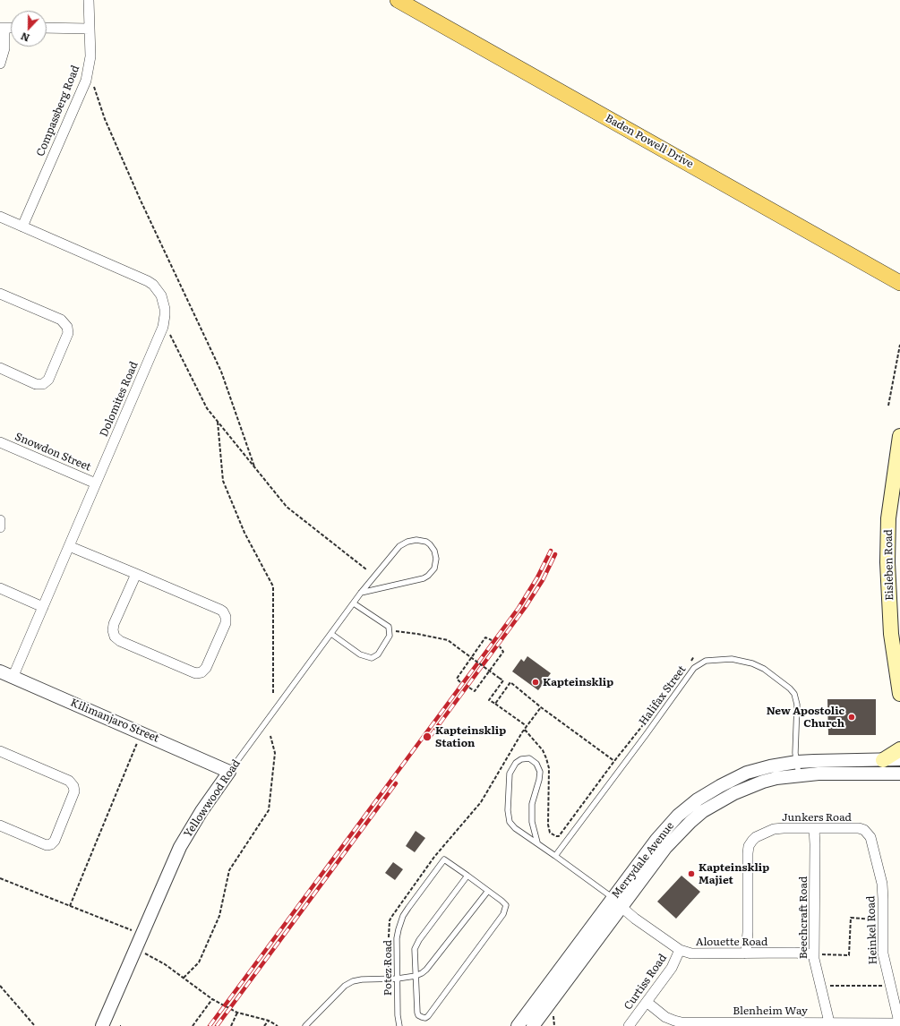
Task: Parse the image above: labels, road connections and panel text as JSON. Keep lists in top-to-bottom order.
{
  "streets": {
    "main road": ["Baden Powell Drive", "Eisleben Road"],
    "street": [
      "Compassberg Road",
      "Dolomites Road",
      "Snowdon Street",
      "Kilimanjaro Street",
      "Yellowwood Road",
      "Junkers Road",
      "Merrydale Avenue",
      "Beechcraft Road",
      "Heinkel Road",
      "Alouette Road",
      "Curtiss Road",
      "Blenheim Way"
    ],
    "lane": ["Halifax Street", "Potez Road"]
  },
  "crossings": [
    ["Compassberg Road", "Dolomites Road"],
    ["Dolomites Road", "Snowdon Street"],
    ["Dolomites Road", "Kilimanjaro Street"],
    ["Halifax Street", "Merrydale Avenue"],
    ["Kilimanjaro Street", "Yellowwood Road"],
    ["Junkers Road", "Beechcraft Road"],
    ["Junkers Road", "Heinkel Road"],
    ["Junkers Road", "Alouette Road"],
    ["Merrydale Avenue", "Alouette Road"],
    ["Beechcraft Road", "Alouette Road"],
    ["Beechcraft Road", "Blenheim Way"],
    ["Heinkel Road", "Blenheim Way"],
    ["Alouette Road", "Curtiss Road"],
    ["Curtiss Road", "Blenheim Way"]
  ],
  "places": [
    "Kapteinsklip",
    "New Apostolic Church",
    "Kapteinsklip Station",
    "Kapteinsklip Majiet"
  ],
  "north": "bottom"
}
